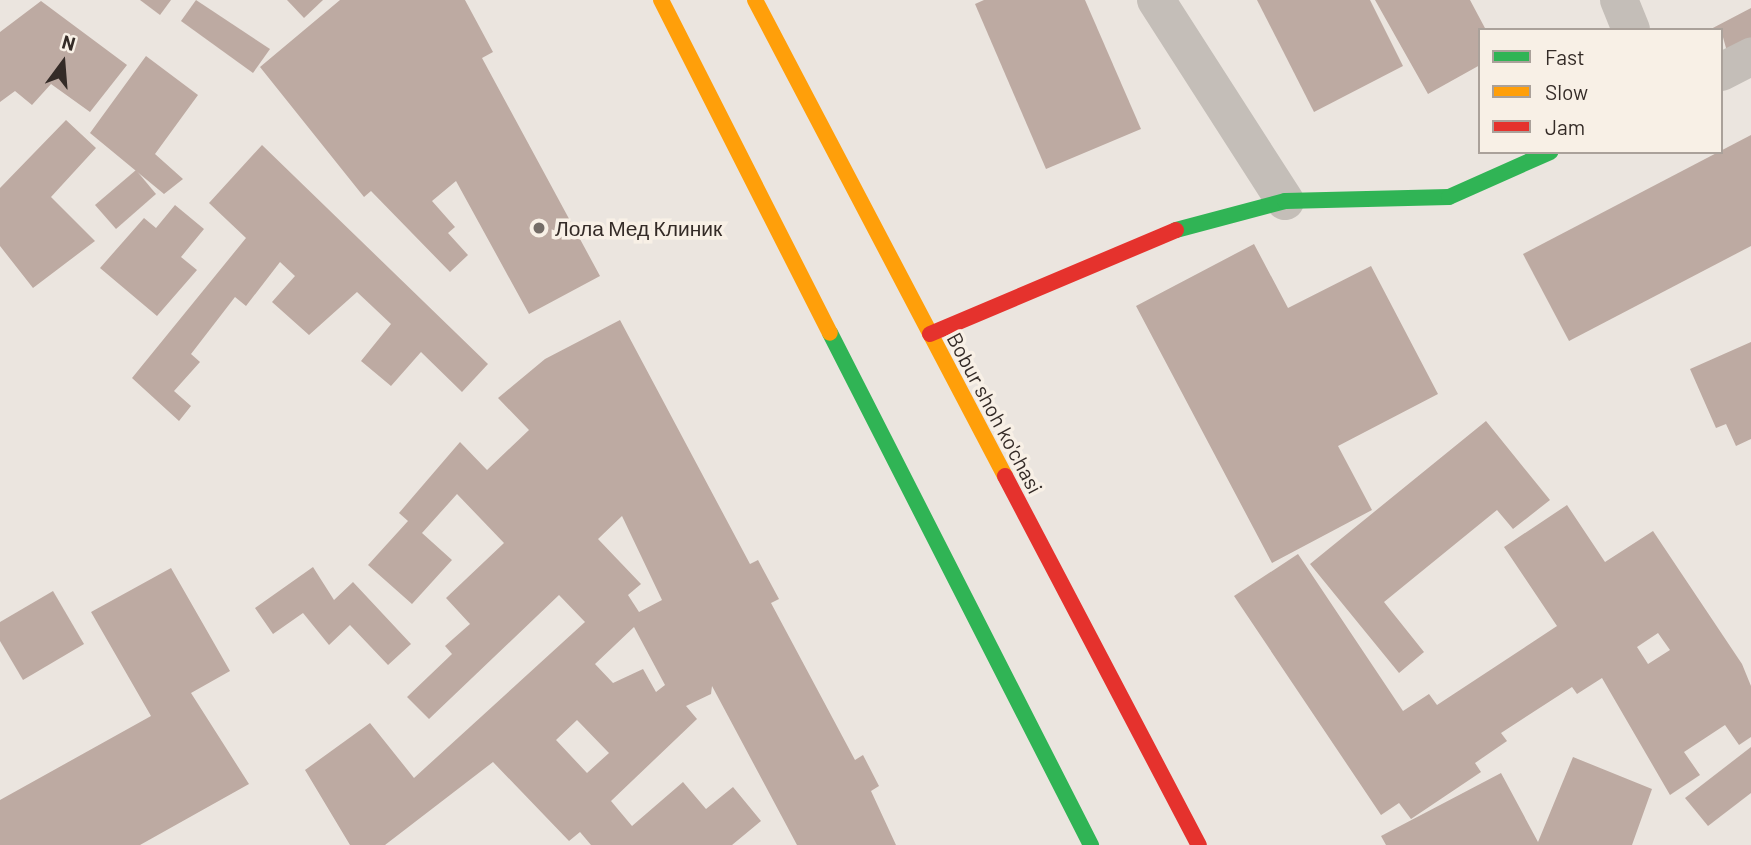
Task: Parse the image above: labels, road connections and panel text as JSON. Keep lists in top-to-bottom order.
{
  "streets": {
    "main road": ["Bobur shoh ko'chasi"]
  },
  "places": ["Лола Мед Клиник"],
  "legend": ["Fast", "Slow", "Jam"],
  "north": "top"
}
